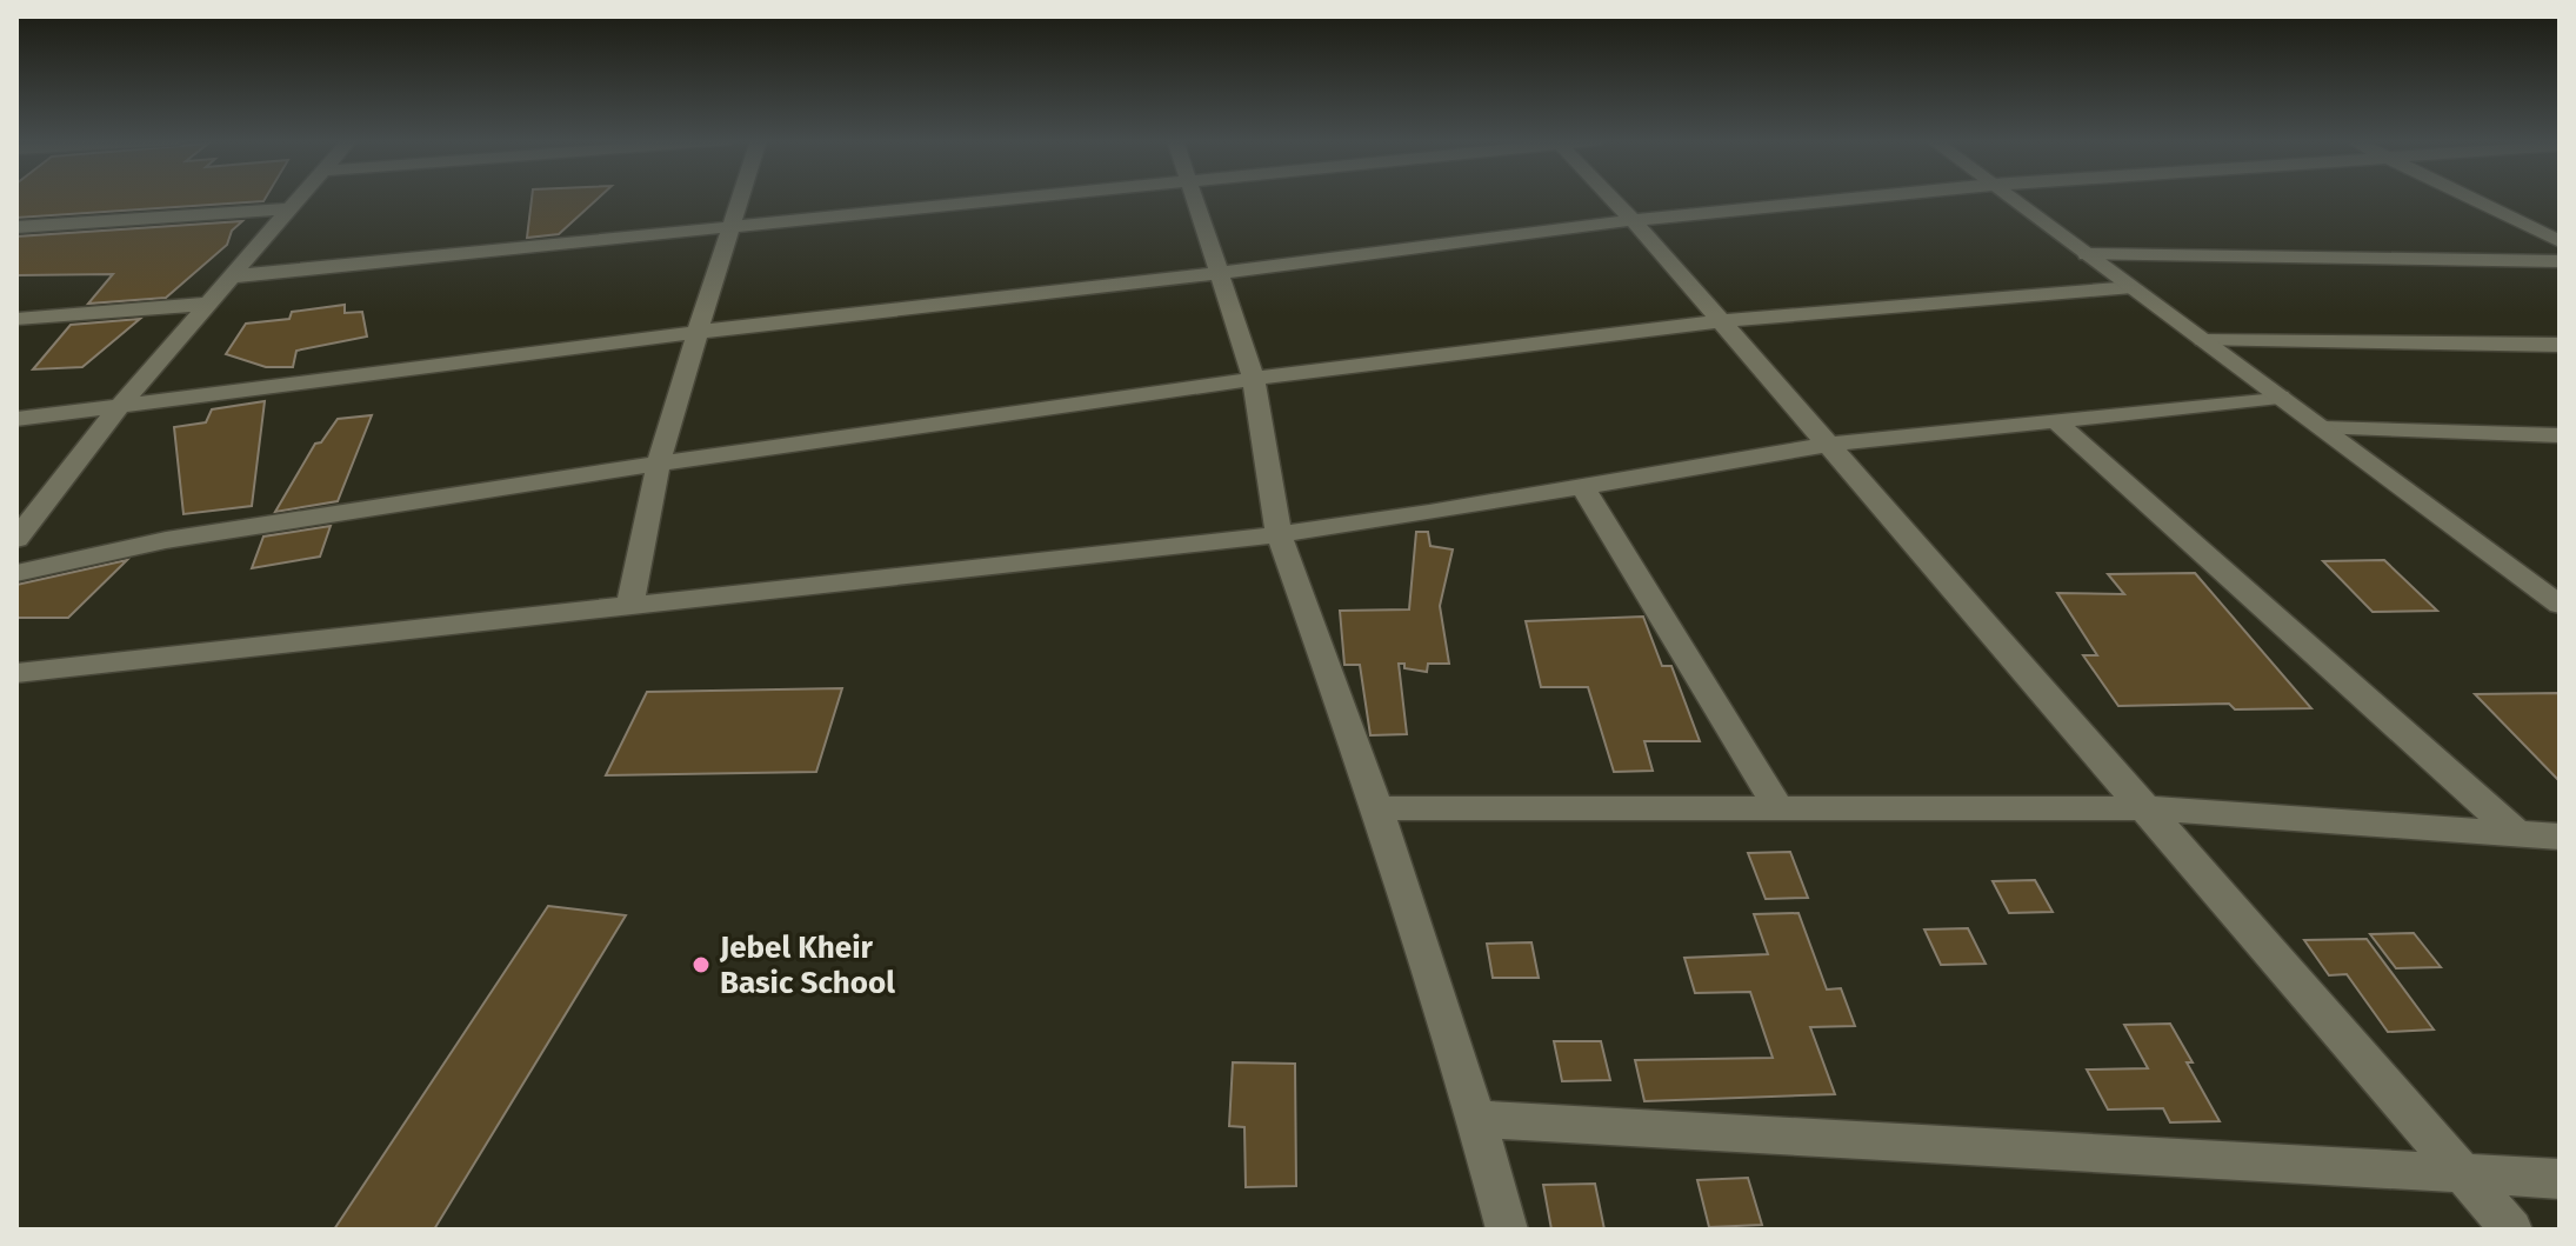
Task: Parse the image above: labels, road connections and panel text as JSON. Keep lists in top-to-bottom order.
{
  "places": ["Jebel Kheir Basic School"]
}
